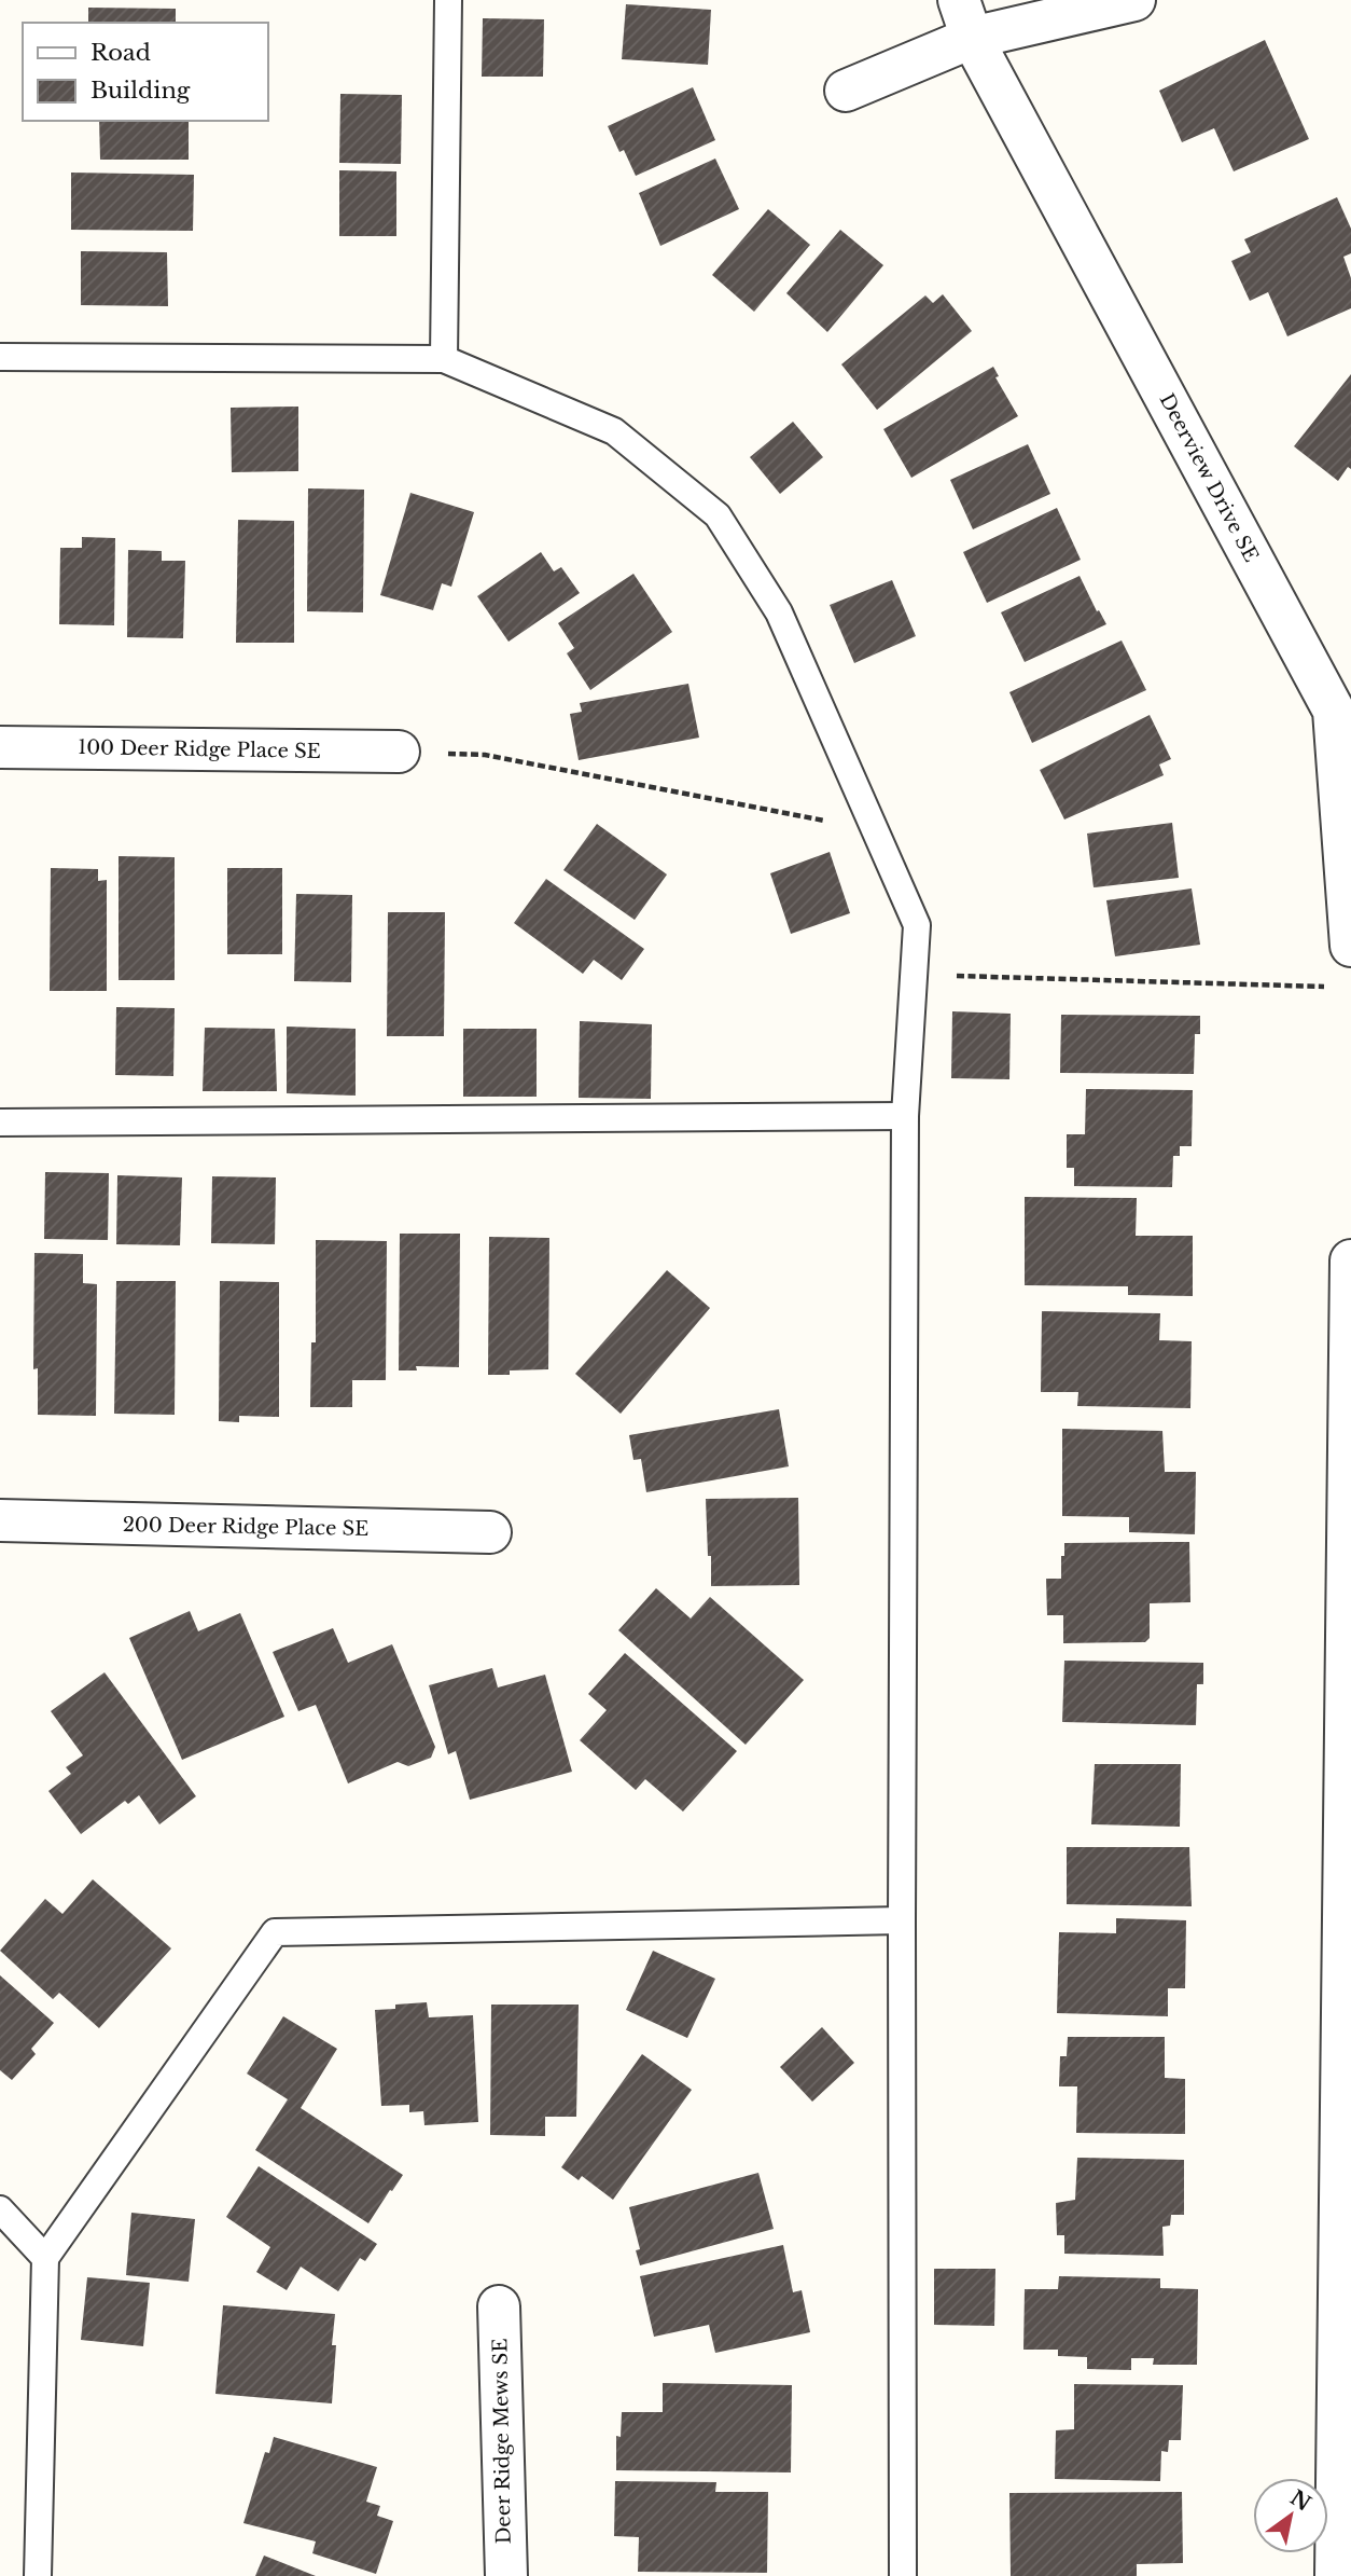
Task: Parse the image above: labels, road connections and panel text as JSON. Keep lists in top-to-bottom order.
{
  "streets": {
    "street": [
      "Deerview Drive SE",
      "100 Deer Ridge Place SE",
      "200 Deer Ridge Place SE",
      "Deer Ridge Mews SE"
    ]
  },
  "legend": ["Road", "Building"],
  "north": "top right"
}
